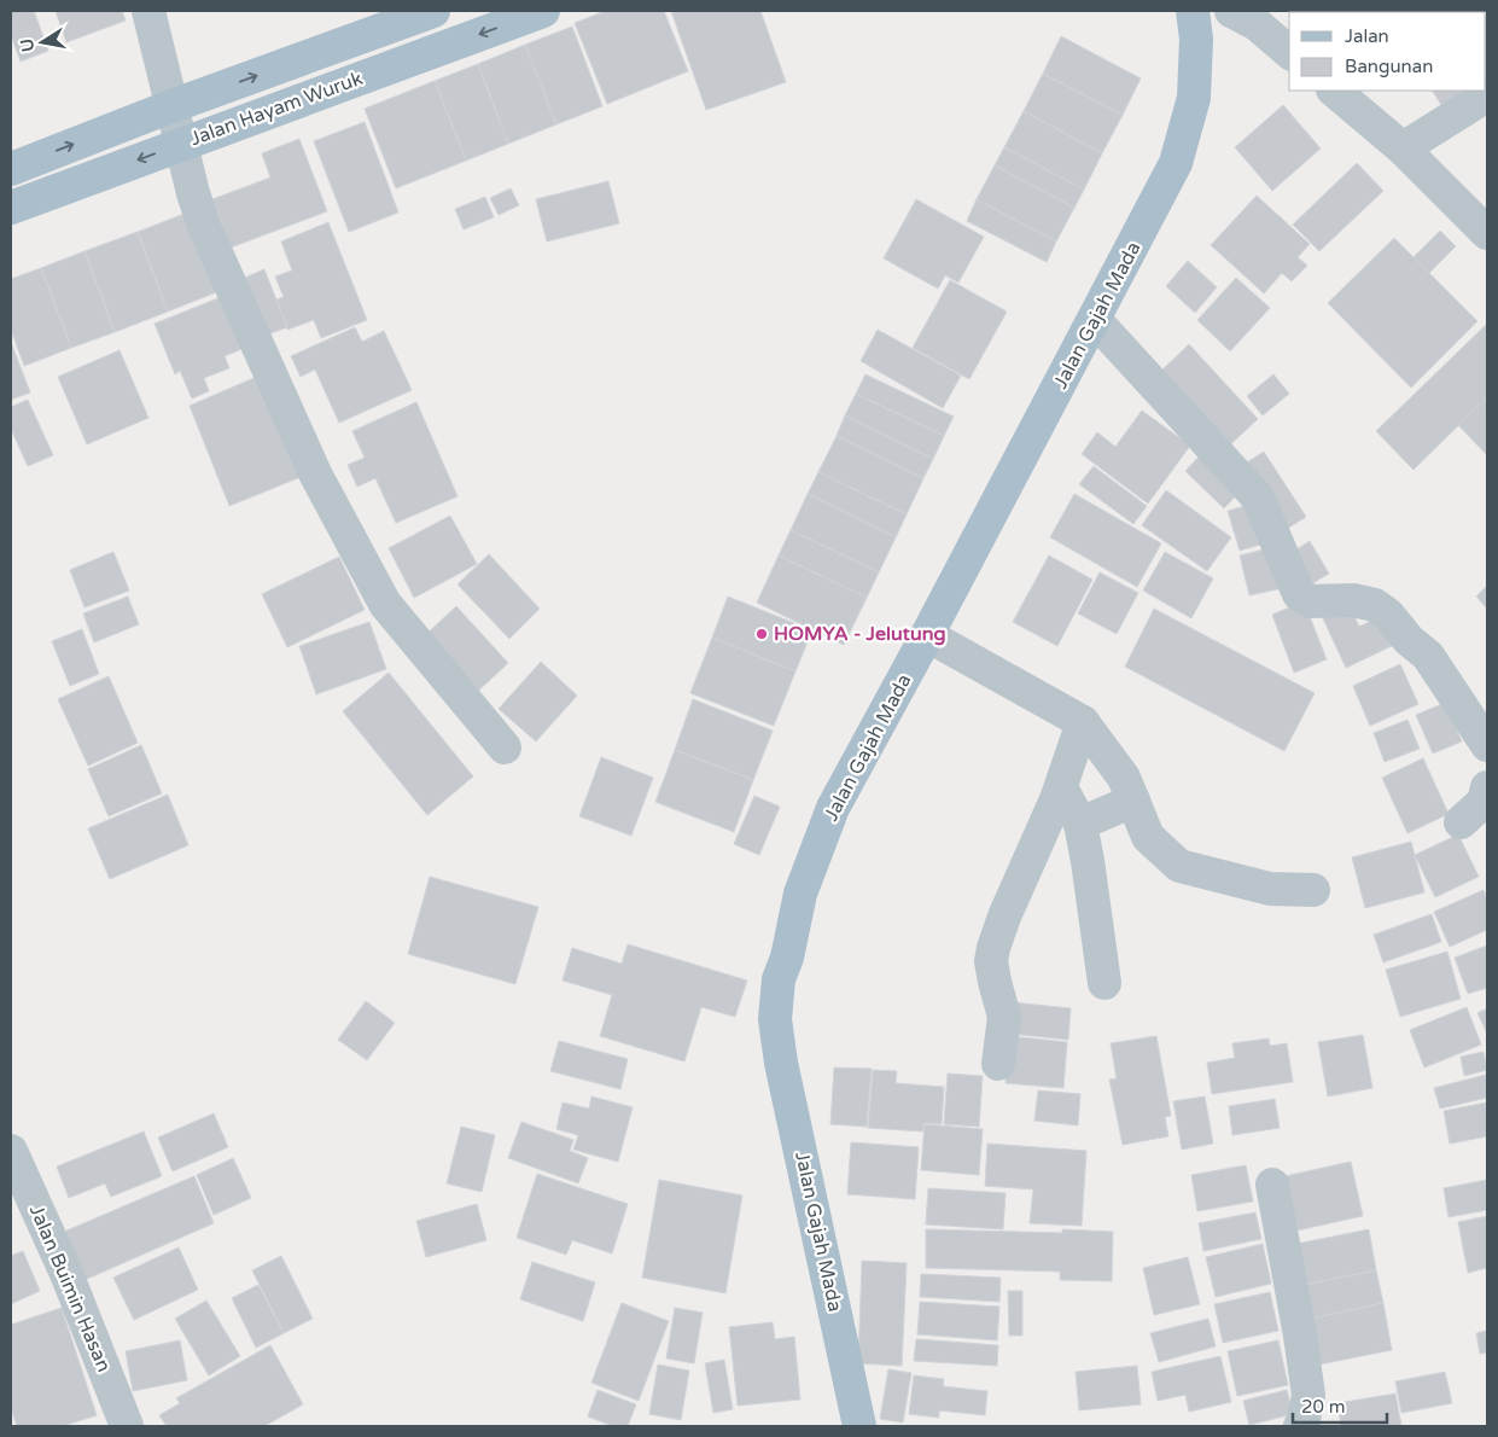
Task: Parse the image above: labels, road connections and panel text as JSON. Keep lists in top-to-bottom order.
{
  "streets": {
    "main road": ["Jalan Hayam Wuruk", "Jalan Gajah Mada"],
    "street": ["Jalan Buimin Hasan"]
  },
  "places": ["HOMYA - Jelutung"],
  "legend": ["Jalan", "Bangunan"],
  "scale_bar": "20 m",
  "north": "left"
}
